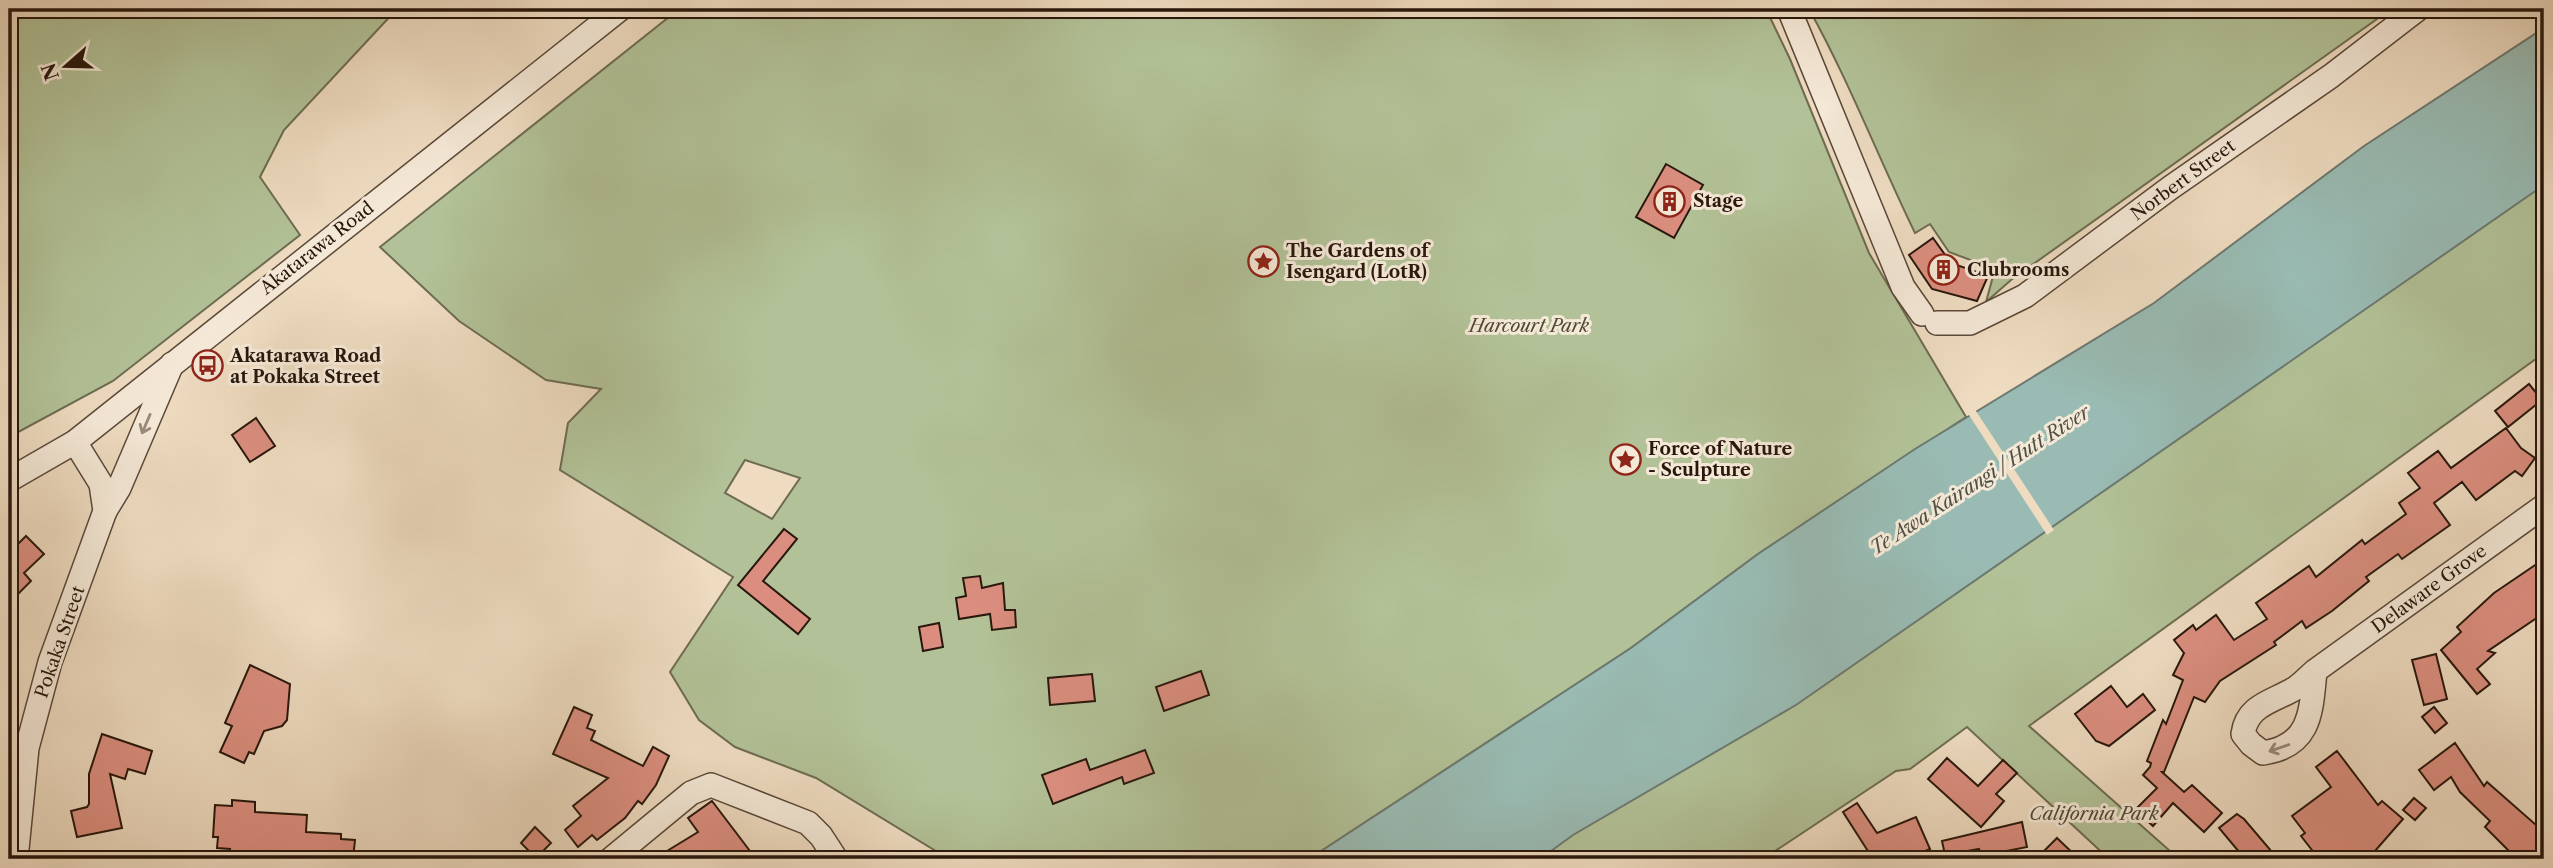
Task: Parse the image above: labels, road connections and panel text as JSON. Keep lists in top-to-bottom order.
{
  "streets": {
    "street": [
      "Norbert Street",
      "Akatarawa Road",
      "Delaware Grove",
      "Pokaka Street"
    ]
  },
  "crossings": [
    ["Akatarawa Road", "Pokaka Street"]
  ],
  "water": ["Te Awa Kairangi / Hutt River"],
  "parks": ["Harcourt Park", "California Park"],
  "places": {
    "building": ["Stage", "Clubrooms"],
    "place": ["The Gardens of Isengard (LotR)", "Force of Nature - Sculpture"],
    "bus stop": ["Akatarawa Road at Pokaka Street"]
  },
  "north": "left"
}
